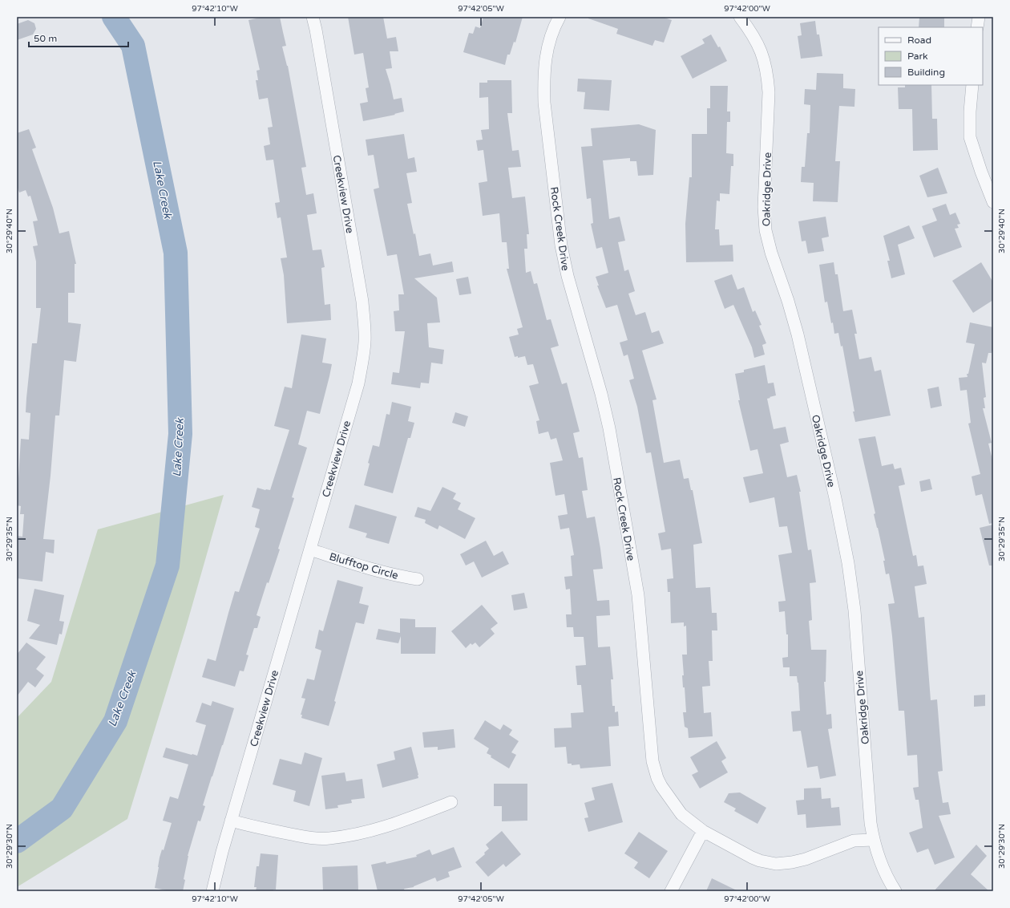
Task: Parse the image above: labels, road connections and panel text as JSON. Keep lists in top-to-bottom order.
{
  "streets": {
    "street": [
      "Oakridge Drive",
      "Creekview Drive",
      "Rock Creek Drive",
      "Blufftop Circle"
    ]
  },
  "crossings": [
    ["Oakridge Drive", "Rock Creek Drive"],
    ["Creekview Drive", "Blufftop Circle"]
  ],
  "water": ["Lake Creek"],
  "legend": ["Road", "Park", "Building"],
  "scale_bar": "50 m",
  "coordinates": [
    "97°42'10\"W",
    "97°42'05\"W",
    "97°42'00\"W",
    "30°29'40\"N",
    "30°29'35\"N",
    "30°29'30\"N"
  ]
}
